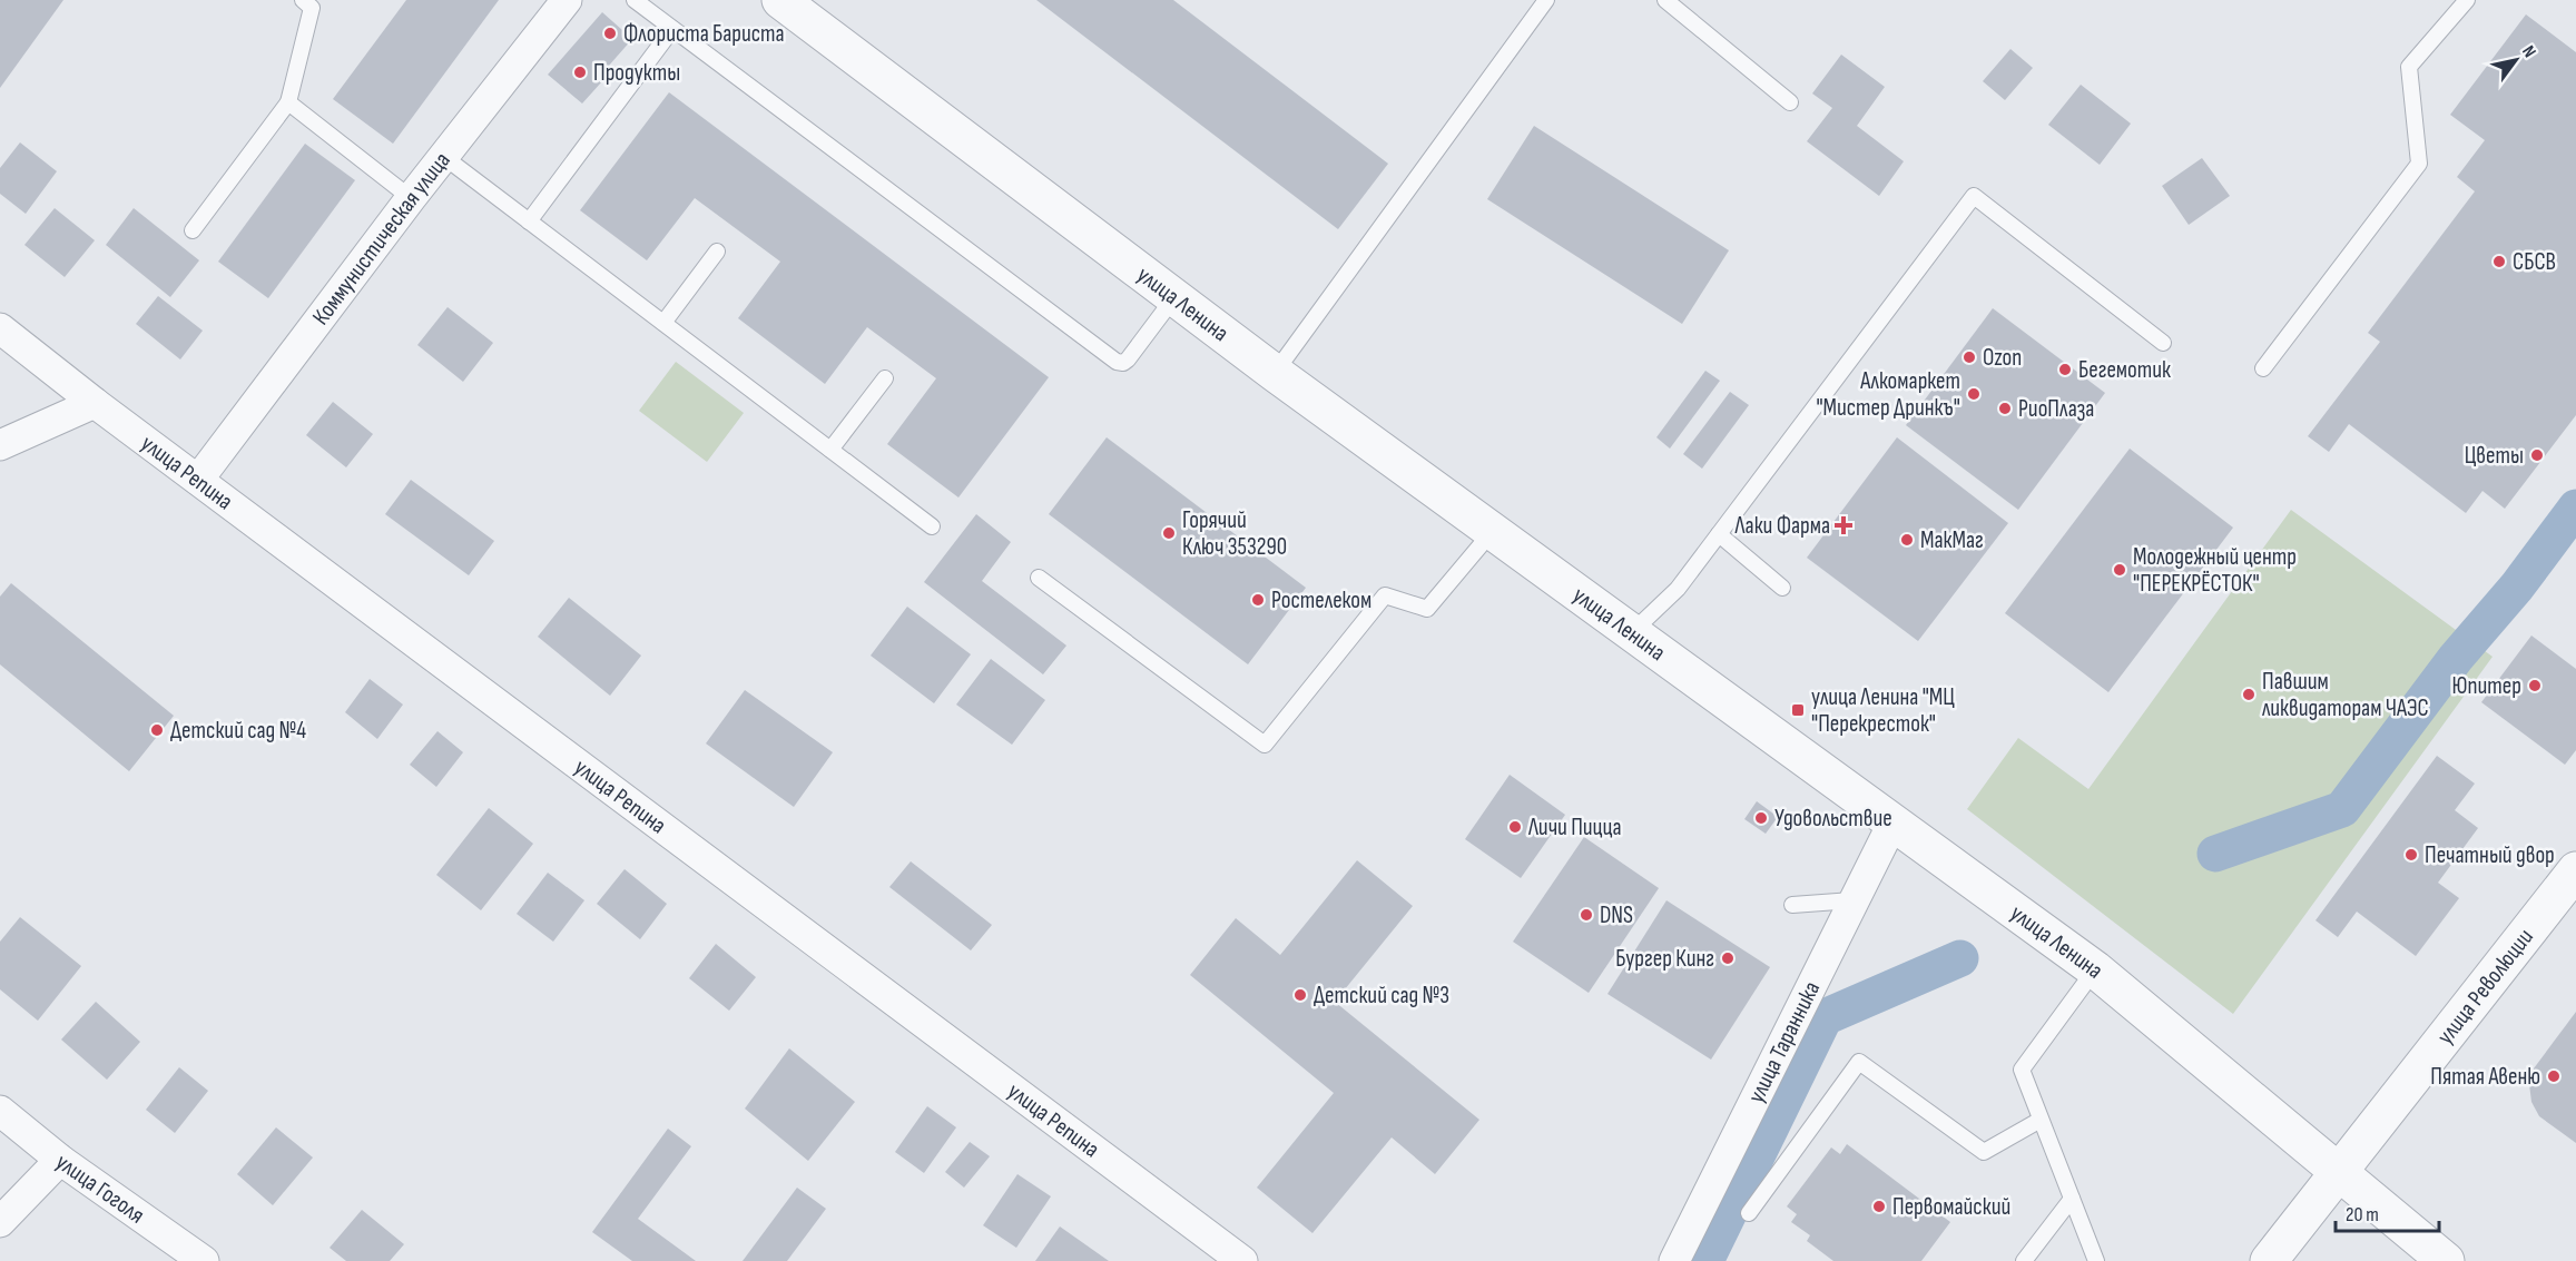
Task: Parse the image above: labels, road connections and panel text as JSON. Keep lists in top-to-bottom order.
{
  "streets": {
    "street": [
      "Коммунистическая улица",
      "улица Ленина",
      "улица Репина",
      "улица Революции",
      "улица Таранника",
      "улица Гоголя"
    ]
  },
  "crossings": [
    ["Коммунистическая улица", "улица Репина"],
    ["улица Ленина", "улица Революции"],
    ["улица Ленина", "улица Таранника"]
  ],
  "places": {
    "other": [
      "Флориста Бариста",
      "Продукты",
      "СБСВ",
      "Ozon",
      "Бегемотик",
      "Алкомаркет \"Мистер Дринкъ\"",
      "РиоПлаза",
      "Цветы",
      "Горячий Ключ 353290",
      "МакМаг",
      "Молодежный центр \"ПЕРЕКРЁСТОК\"",
      "Ростелеком",
      "Юпитер",
      "Павшим ликвидаторам ЧАЭС",
      "Детский сад №4",
      "Удовольствие",
      "Личи Пицца",
      "Печатный двор",
      "DNS",
      "Бургер Кинг",
      "Детский сад №3",
      "Пятая Авеню",
      "Первомайский"
    ],
    "health": ["Лаки Фарма"],
    "transit": ["улица Ленина \"МЦ \"Перекресток\""]
  },
  "scale_bar": "20 m",
  "north": "top right"
}
